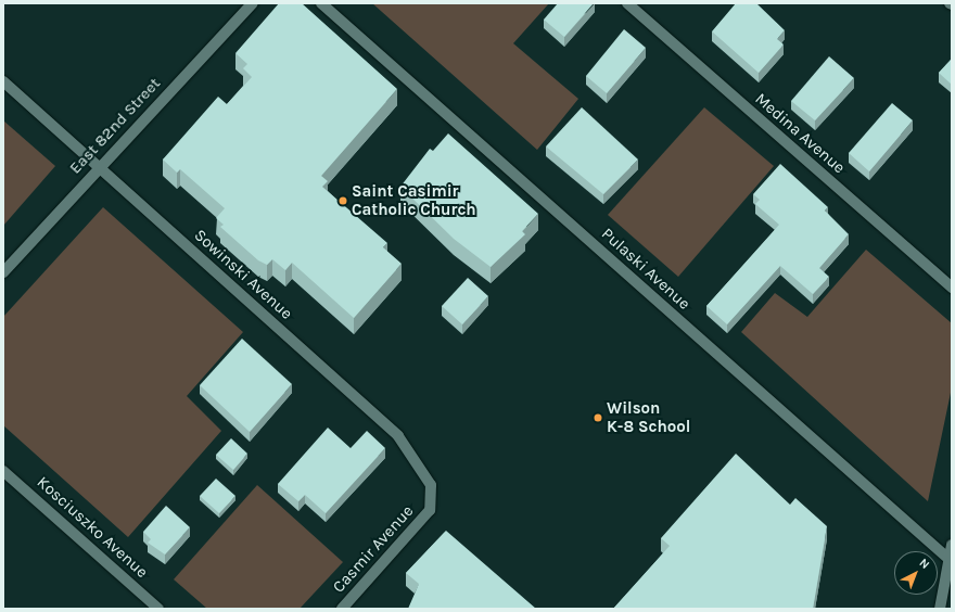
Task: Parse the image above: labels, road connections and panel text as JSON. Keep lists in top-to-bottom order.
{
  "streets": {
    "street": [
      "East 82nd Street",
      "Medina Avenue",
      "Pulaski Avenue",
      "Sowinski Avenue",
      "Kosciuszko Avenue",
      "Casmir Avenue"
    ]
  },
  "crossings": [
    ["East 82nd Street", "Sowinski Avenue"],
    ["Sowinski Avenue", "Casmir Avenue"]
  ],
  "places": ["Saint Casimir Catholic Church", "Wilson K-8 School"],
  "north": "top right"
}
